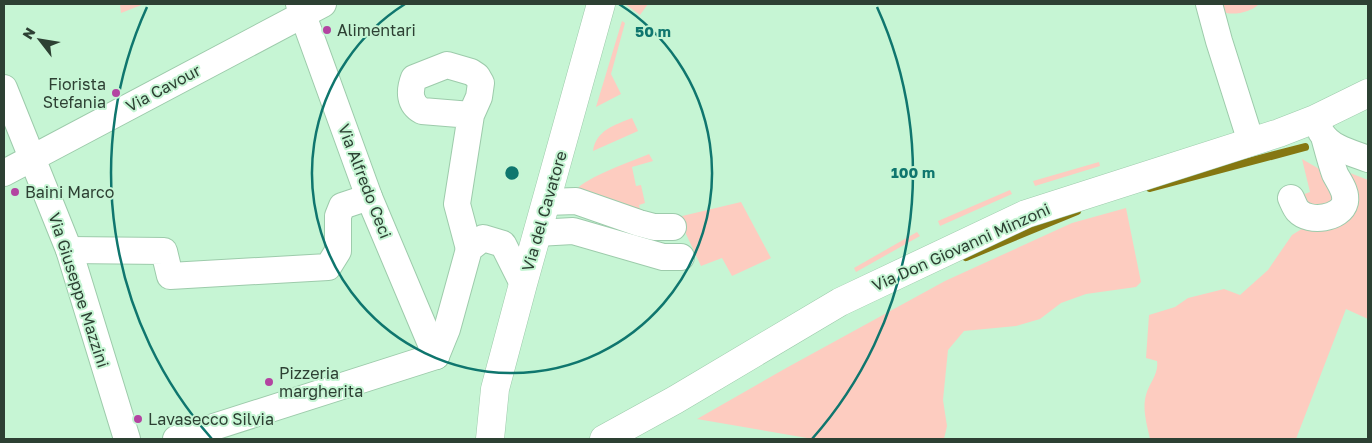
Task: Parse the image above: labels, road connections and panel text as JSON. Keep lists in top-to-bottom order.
{
  "streets": {
    "main road": ["Via del Cavatore", "Via Don Giovanni Minzoni"],
    "street": ["Via Cavour", "Via Alfredo Ceci", "Via Giuseppe Mazzini"]
  },
  "crossings": [
    ["Via Cavour", "Via Alfredo Ceci"],
    ["Via Cavour", "Via Giuseppe Mazzini"]
  ],
  "places": [
    "Alimentari",
    "Fiorista Stefania",
    "Baini Marco",
    "Pizzeria margherita",
    "Lavasecco Silvia"
  ],
  "north": "top left",
  "rings": ["50 m", "100 m"]
}
